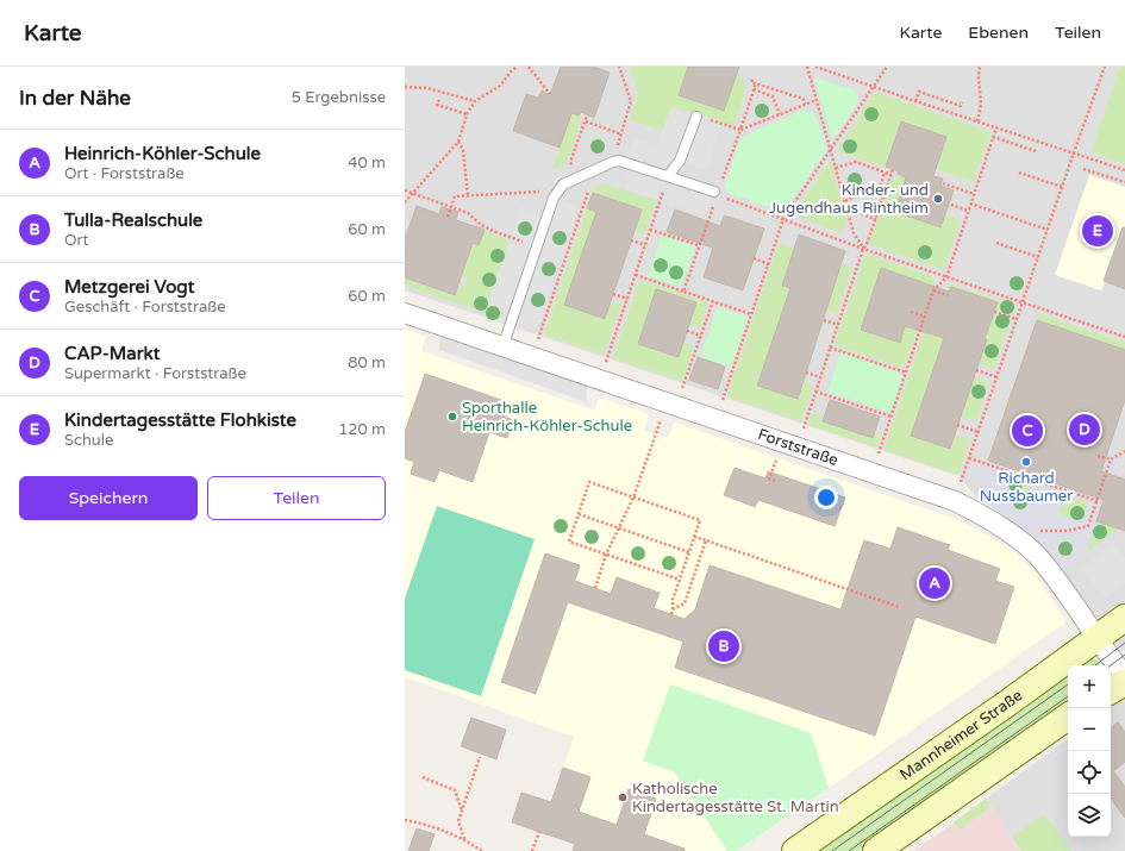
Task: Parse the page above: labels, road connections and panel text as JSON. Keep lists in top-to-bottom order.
{
  "streets": {
    "street": ["Forststraße", "Mannheimer Straße"]
  },
  "crossings": [
    ["Forststraße", "Mannheimer Straße"]
  ],
  "places": [
    "Kinder- und Jugendhaus Rintheim",
    "Sporthalle Heinrich-Köhler-Schule",
    "Richard Nussbaumer",
    "Katholische Kindertagesstätte St. Martin"
  ],
  "page": {
    "header": "Karte",
    "nav": ["Karte", "Ebenen", "Teilen"],
    "heading": ["In der Nähe", "5 Ergebnisse"],
    "list": [
      {
        "mark": "A",
        "name": "Heinrich-Köhler-Schule",
        "note": "Ort · Forststraße",
        "value": "40 m"
      },
      {
        "mark": "B",
        "name": "Tulla-Realschule",
        "note": "Ort",
        "value": "60 m"
      },
      {
        "mark": "C",
        "name": "Metzgerei Vogt",
        "note": "Geschäft · Forststraße",
        "value": "60 m"
      },
      {
        "mark": "D",
        "name": "CAP-Markt",
        "note": "Supermarkt · Forststraße",
        "value": "80 m"
      },
      {
        "mark": "E",
        "name": "Kindertagesstätte Flohkiste",
        "note": "Schule",
        "value": "120 m"
      }
    ],
    "pins": [
      "E",
      "D",
      "C",
      "A",
      "B"
    ],
    "buttons": ["Speichern", "Teilen"],
    "map_buttons": ["+", "−"]
  }
}
